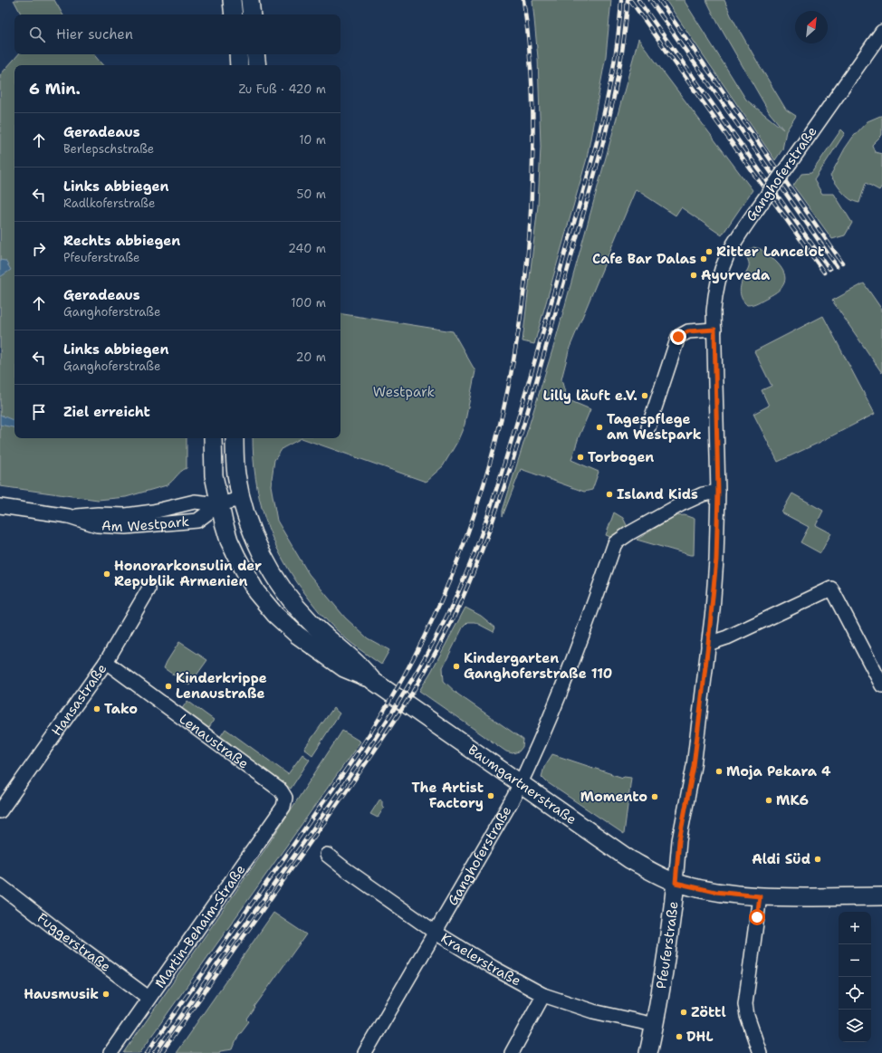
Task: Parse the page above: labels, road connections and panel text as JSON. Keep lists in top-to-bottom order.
{
  "streets": {
    "main road": ["Baumgartnerstraße", "Pfeuferstraße"],
    "street": [
      "Ganghoferstraße",
      "Am Westpark",
      "Hansastraße",
      "Lenaustraße",
      "Martin-Behaim-Straße",
      "Fuggerstraße",
      "Kraelerstraße"
    ]
  },
  "crossings": [
    ["Ganghoferstraße", "Baumgartnerstraße"],
    ["Ganghoferstraße", "Pfeuferstraße"],
    ["Ganghoferstraße", "Kraelerstraße"],
    ["Am Westpark", "Baumgartnerstraße"],
    ["Hansastraße", "Lenaustraße"],
    ["Lenaustraße", "Martin-Behaim-Straße"],
    ["Baumgartnerstraße", "Pfeuferstraße"],
    ["Martin-Behaim-Straße", "Fuggerstraße"],
    ["Pfeuferstraße", "Kraelerstraße"]
  ],
  "parks": ["Westpark"],
  "places": [
    "Ritter Lancelot",
    "Cafe Bar Dalas",
    "Ayurveda",
    "Lilly läuft e.V.",
    "Tagespflege am Westpark",
    "Torbogen",
    "Island Kids",
    "Honorarkonsulin der Republik Armenien",
    "Kindergarten Ganghoferstraße 110",
    "Kinderkrippe Lenaustraße",
    "Tako",
    "Moja Pekara 4",
    "The Artist Factory",
    "Momento",
    "MK6",
    "Aldi Süd",
    "Hausmusik",
    "Zöttl",
    "DHL"
  ],
  "north": "top right",
  "page": {
    "search": "Hier suchen",
    "heading": ["6 Min.", "Zu Fuß · 420 m"],
    "list": [
      ["Geradeaus", "Berlepschstraße", "10 m"],
      ["Links abbiegen", "Radlkoferstraße", "50 m"],
      ["Rechts abbiegen", "Pfeuferstraße", "240 m"],
      ["Geradeaus", "Ganghoferstraße", "100 m"],
      ["Links abbiegen", "Ganghoferstraße", "20 m"],
      "Ziel erreicht"
    ],
    "map_buttons": ["+", "−"]
  }
}
